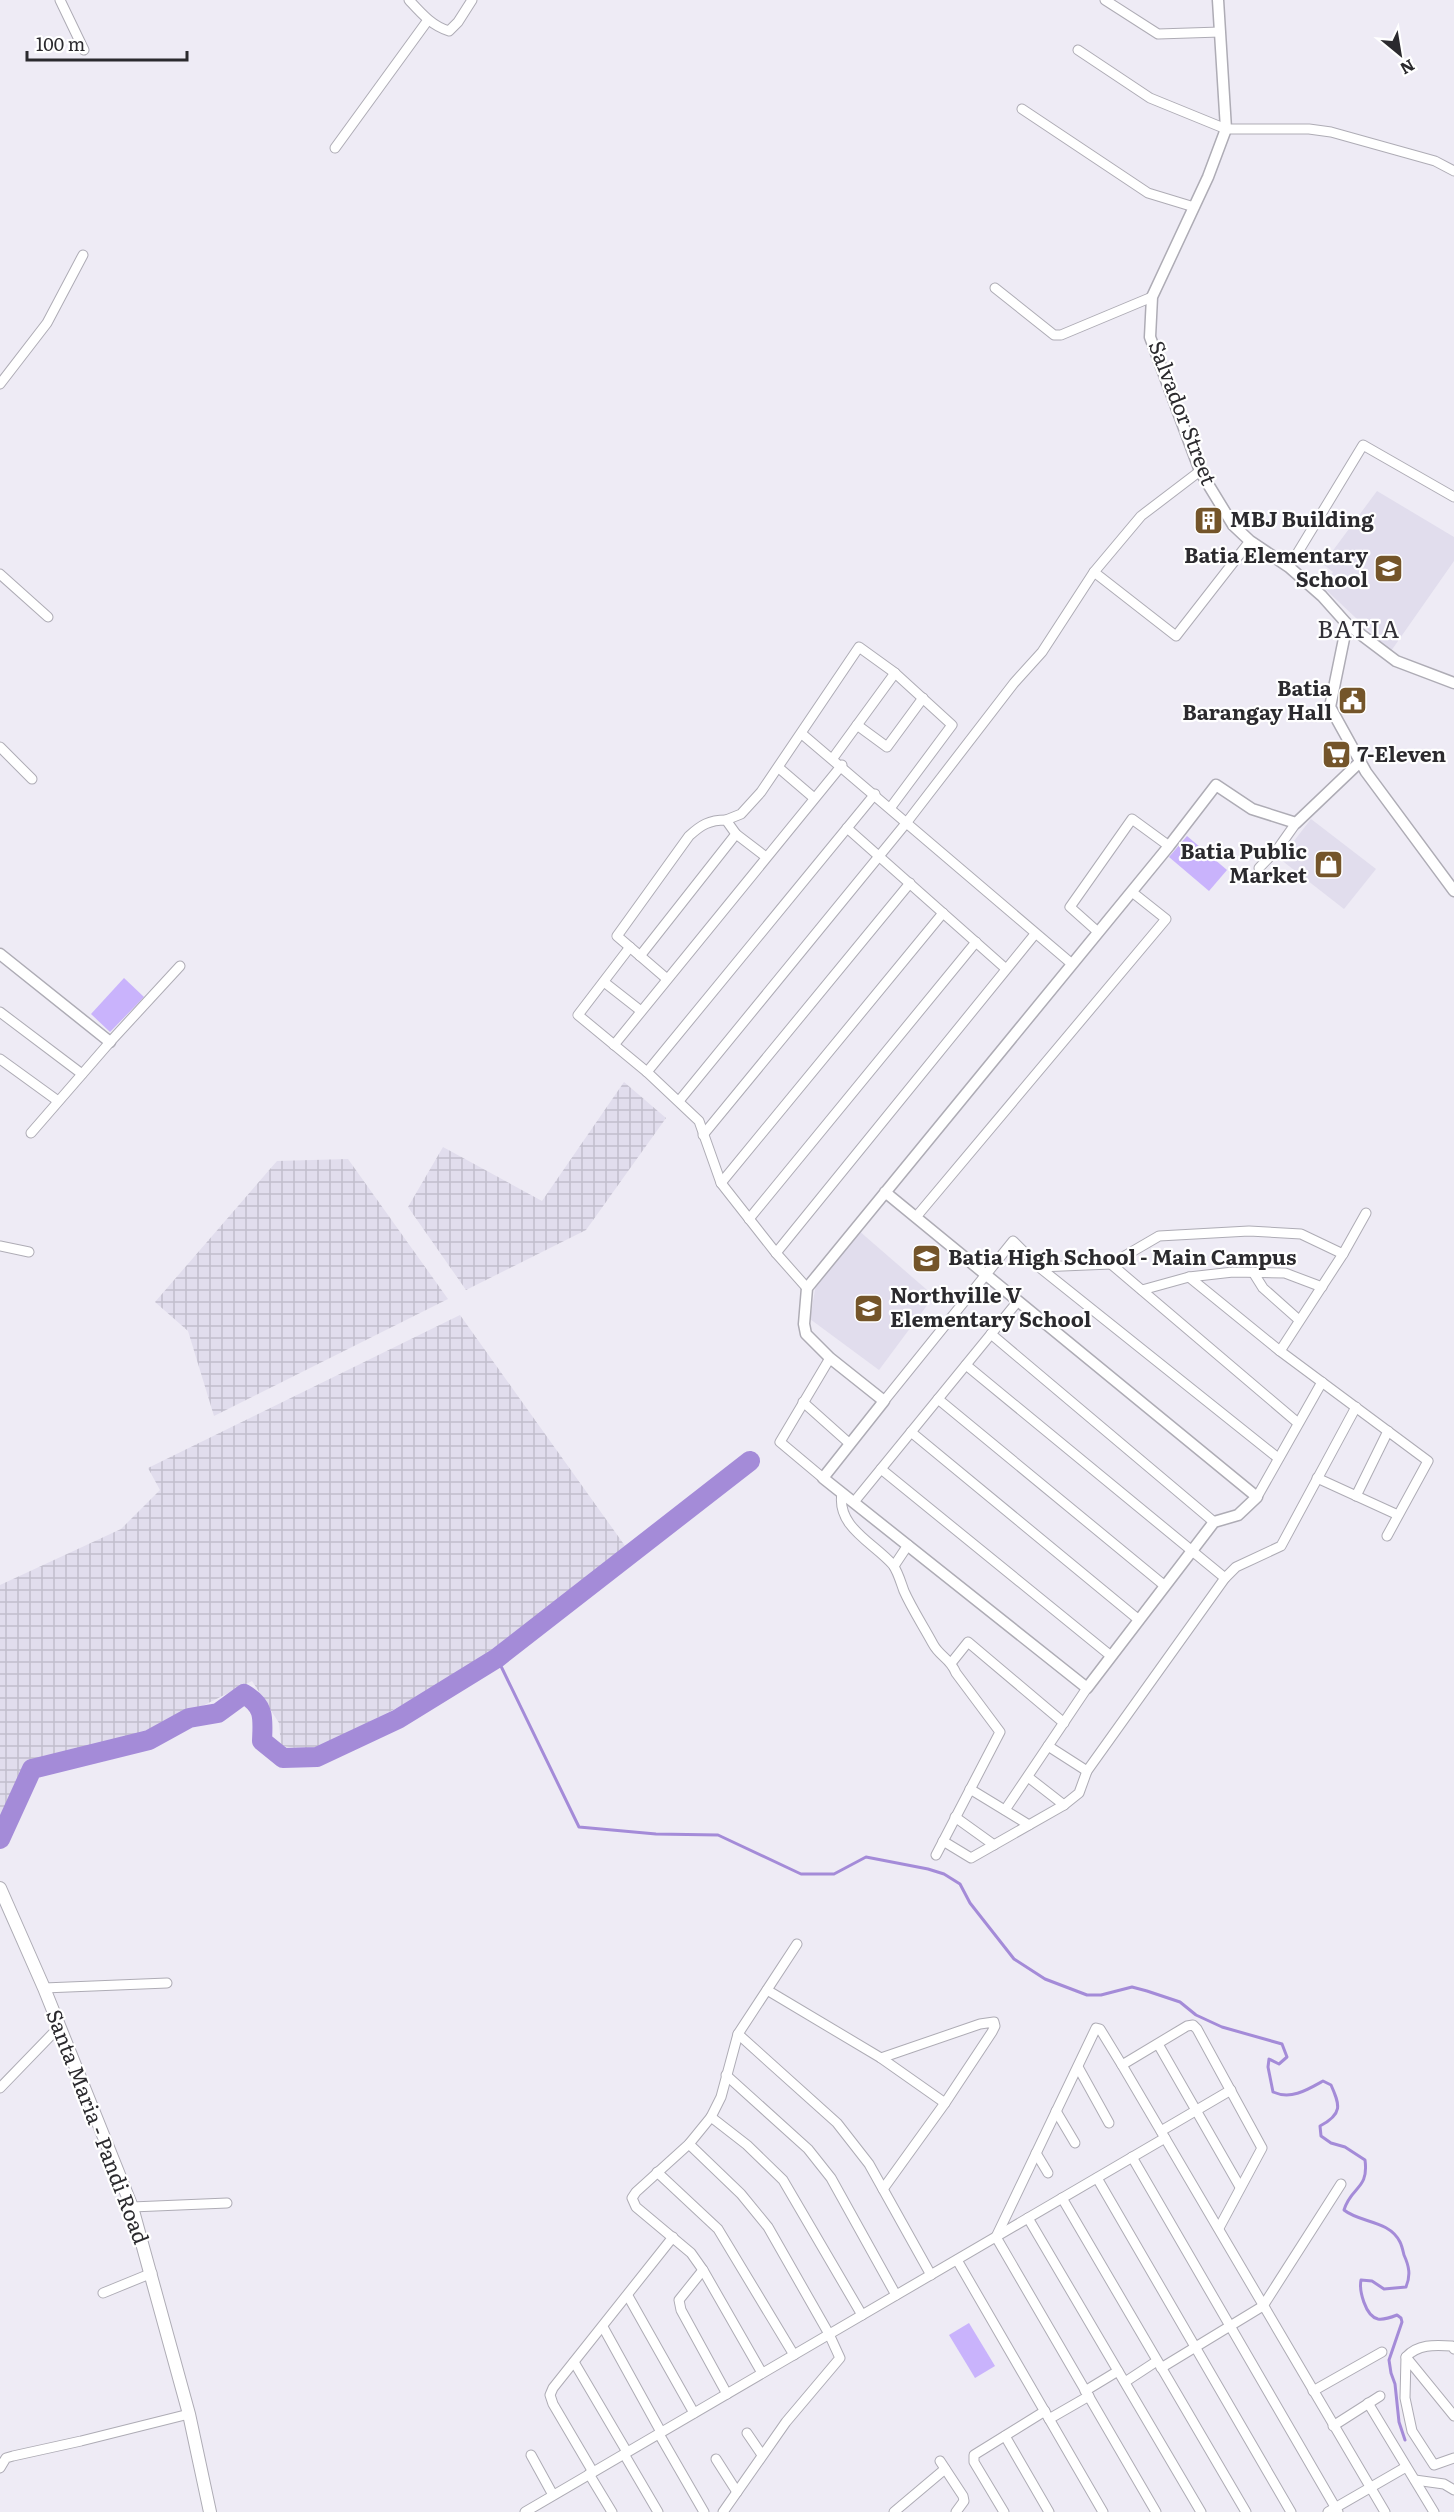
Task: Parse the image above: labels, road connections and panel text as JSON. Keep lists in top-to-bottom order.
{
  "streets": {
    "main road": ["Santa Maria - Pandi Road"],
    "street": ["Salvador Street"]
  },
  "districts": ["BATIA"],
  "places": {
    "building": ["MBJ Building"],
    "school or university": ["Batia Elementary School", "Batia High School - Main Campus", "Northville V Elementary School"],
    "public building": ["Batia Barangay Hall"],
    "supermarket": ["7-Eleven"],
    "shop": ["Batia Public Market"]
  },
  "scale_bar": "100 m",
  "north": "bottom right"
}
